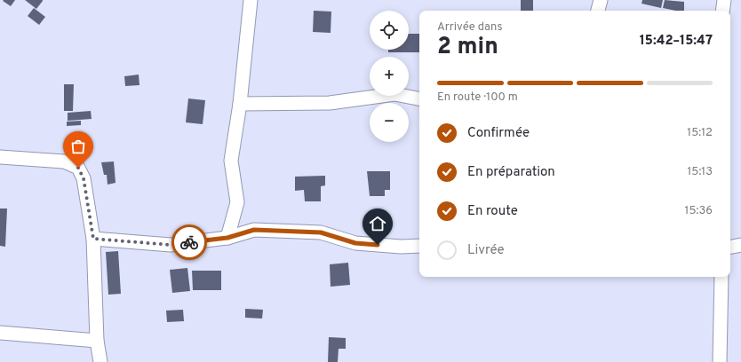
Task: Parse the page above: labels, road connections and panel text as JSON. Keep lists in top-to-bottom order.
{
  "page": {
    "map_buttons": ["+", "−"],
    "heading": ["2 min", "Arrivée dans", "15:42–15:47"],
    "bar": "En route · 100 m",
    "list": [
      ["Confirmée", "15:12"],
      ["En préparation", "15:13"],
      ["En route", "15:36"],
      "Livrée"
    ]
  }
}
